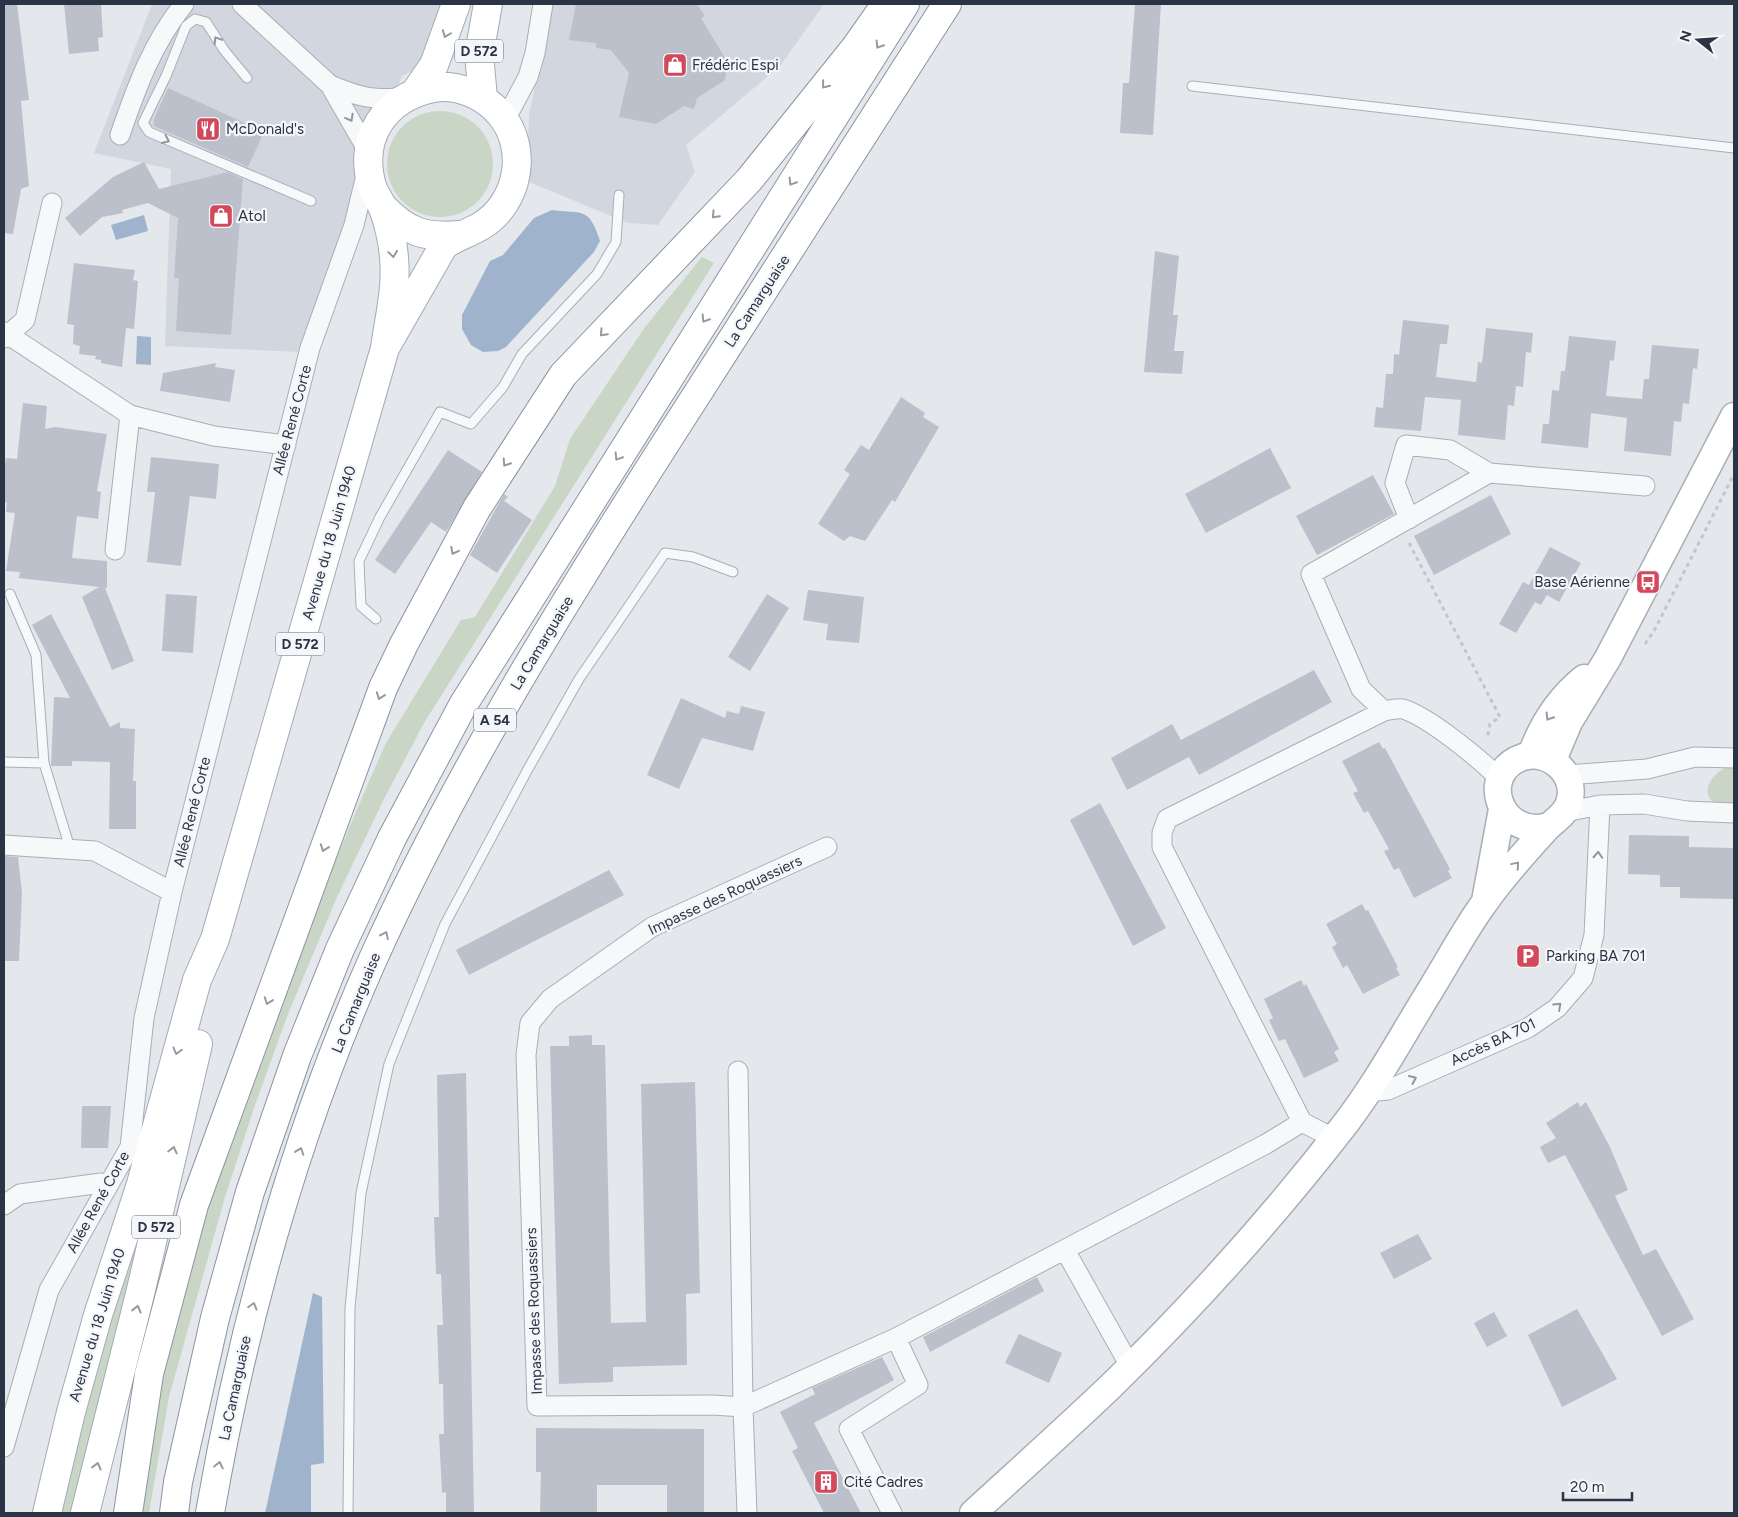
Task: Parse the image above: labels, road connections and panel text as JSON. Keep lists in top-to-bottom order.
{
  "streets": {
    "main road": [
      "D 572",
      "La Camarguaise",
      "Avenue du 18 Juin 1940",
      "A 54"
    ],
    "street": ["Allée René Corte", "Impasse des Roquassiers", "Accès BA 701"]
  },
  "crossings": [
    ["D 572", "Allée René Corte"],
    ["D 572", "Avenue du 18 Juin 1940"],
    ["Allée René Corte", "Avenue du 18 Juin 1940"]
  ],
  "places": {
    "shop": ["Frédéric Espi", "Atol"],
    "restaurant": ["McDonald's"],
    "bus stop": ["Base Aérienne"],
    "parking": ["Parking BA 701"],
    "building": ["Cité Cadres"]
  },
  "scale_bar": "20 m",
  "north": "left"
}
